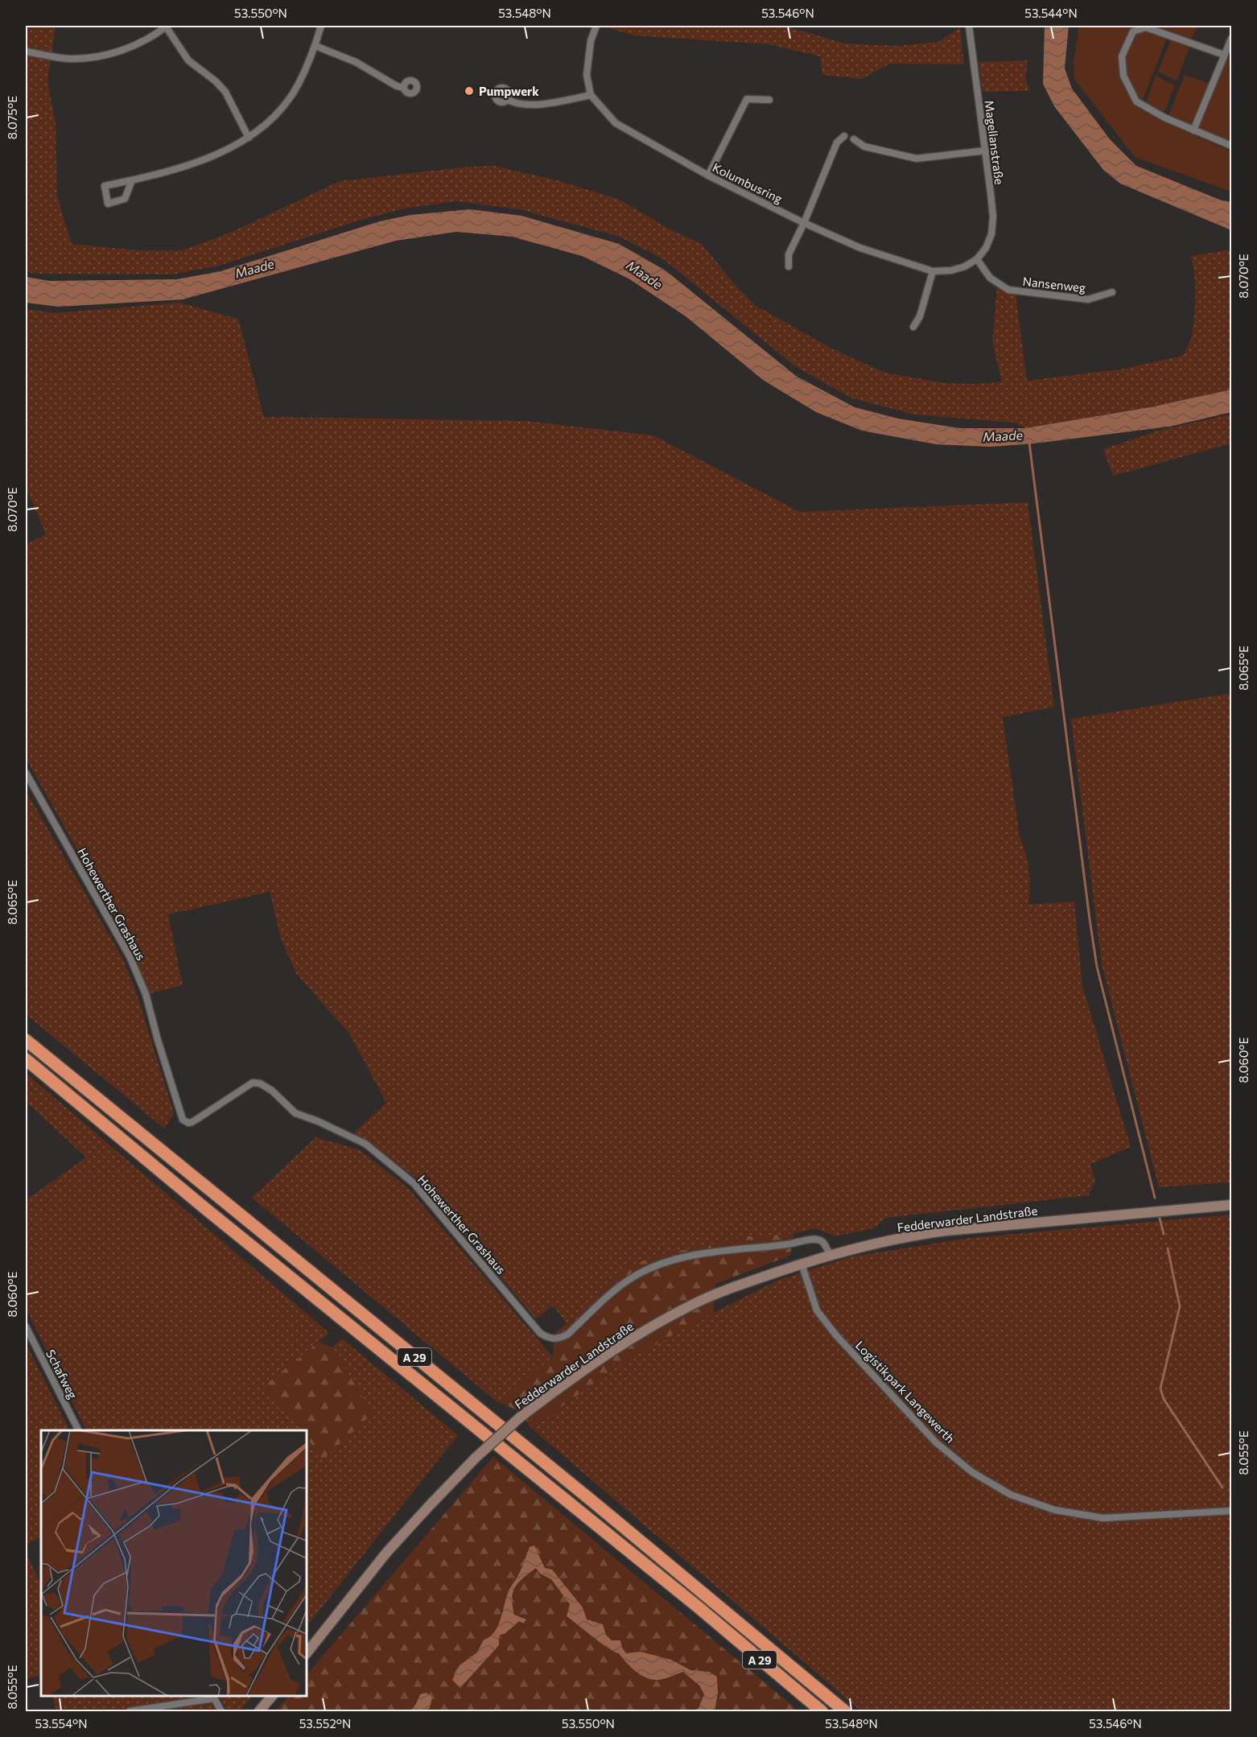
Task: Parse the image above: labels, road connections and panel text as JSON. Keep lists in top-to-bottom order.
{
  "streets": {
    "highway": ["A 29"],
    "street": [
      "Magellanstraße",
      "Kolumbusring",
      "Nansenweg",
      "Hohewerther Grashaus",
      "Fedderwarder Landstraße",
      "Schafweg",
      "Logistikpark Langewerth"
    ]
  },
  "crossings": [
    ["Magellanstraße", "Kolumbusring"],
    ["Magellanstraße", "Nansenweg"],
    ["Kolumbusring", "Nansenweg"],
    ["Hohewerther Grashaus", "Fedderwarder Landstraße"],
    ["Fedderwarder Landstraße", "Logistikpark Langewerth"]
  ],
  "water": ["Maade"],
  "places": ["Pumpwerk"],
  "coordinates": [
    "53.550°N",
    "53.548°N",
    "53.546°N",
    "53.544°N",
    "8.075°E",
    "8.070°E",
    "8.065°E",
    "8.060°E",
    "8.055°E",
    "53.554°N",
    "53.552°N"
  ]
}
